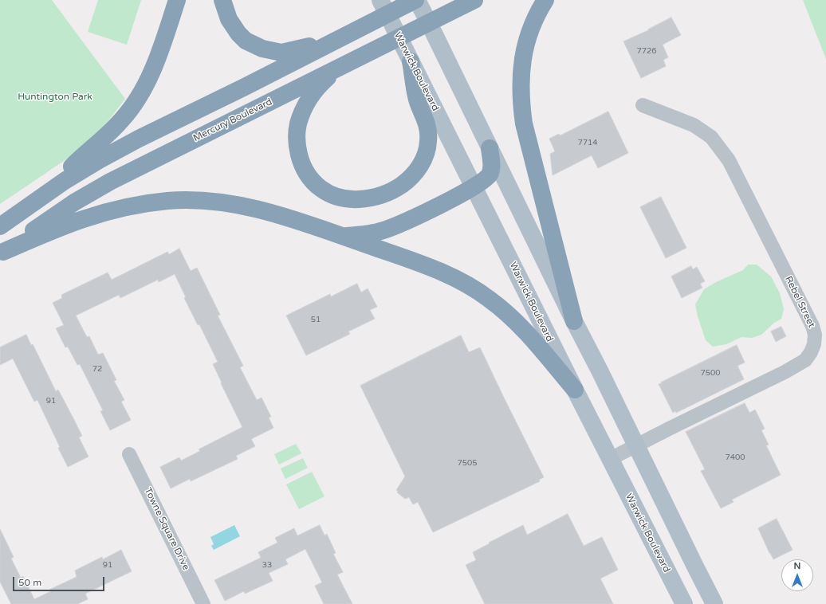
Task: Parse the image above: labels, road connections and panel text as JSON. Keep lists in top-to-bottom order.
{
  "streets": {
    "highway": ["Mercury Boulevard"],
    "main road": ["Warwick Boulevard"],
    "street": ["Rebel Street", "Towne Square Drive"]
  },
  "crossings": [
    ["Warwick Boulevard", "Rebel Street"]
  ],
  "parks": ["Huntington Park"],
  "house_numbers": [
    "7726",
    "7714",
    "51",
    "72",
    "7500",
    "91",
    "7400",
    "7505",
    "91",
    "33"
  ],
  "scale_bar": "50 m",
  "north": "top"
}
